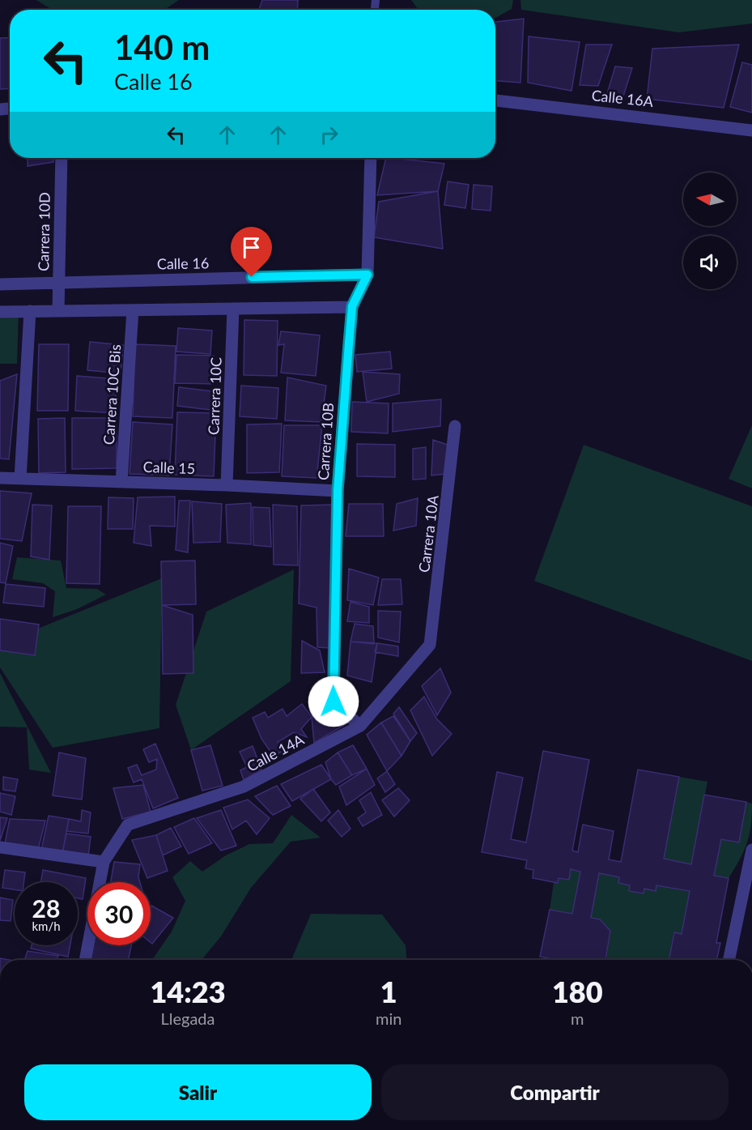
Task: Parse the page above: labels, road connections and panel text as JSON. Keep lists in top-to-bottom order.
{
  "streets": {
    "street": [
      "Calle 16A",
      "Carrera 10D",
      "Calle 16",
      "Carrera 10C Bis",
      "Carrera 10C",
      "Carrera 10B",
      "Calle 15",
      "Carrera 10A",
      "Calle 14A"
    ]
  },
  "crossings": [
    ["Carrera 10D", "Calle 16"],
    ["Calle 16", "Carrera 10B"],
    ["Carrera 10C Bis", "Calle 15"],
    ["Carrera 10C", "Calle 15"],
    ["Carrera 10B", "Calle 15"],
    ["Carrera 10B", "Calle 14A"],
    ["Carrera 10A", "Calle 14A"]
  ],
  "north": "left",
  "page": {
    "turn": ["140 m", "Calle 16"],
    "speed": "28 km/h",
    "limit": "30",
    "eta": [
      "14:23",
      "Llegada",
      "1",
      "min",
      "180",
      "m"
    ],
    "buttons": ["Salir", "Compartir"]
  }
}
